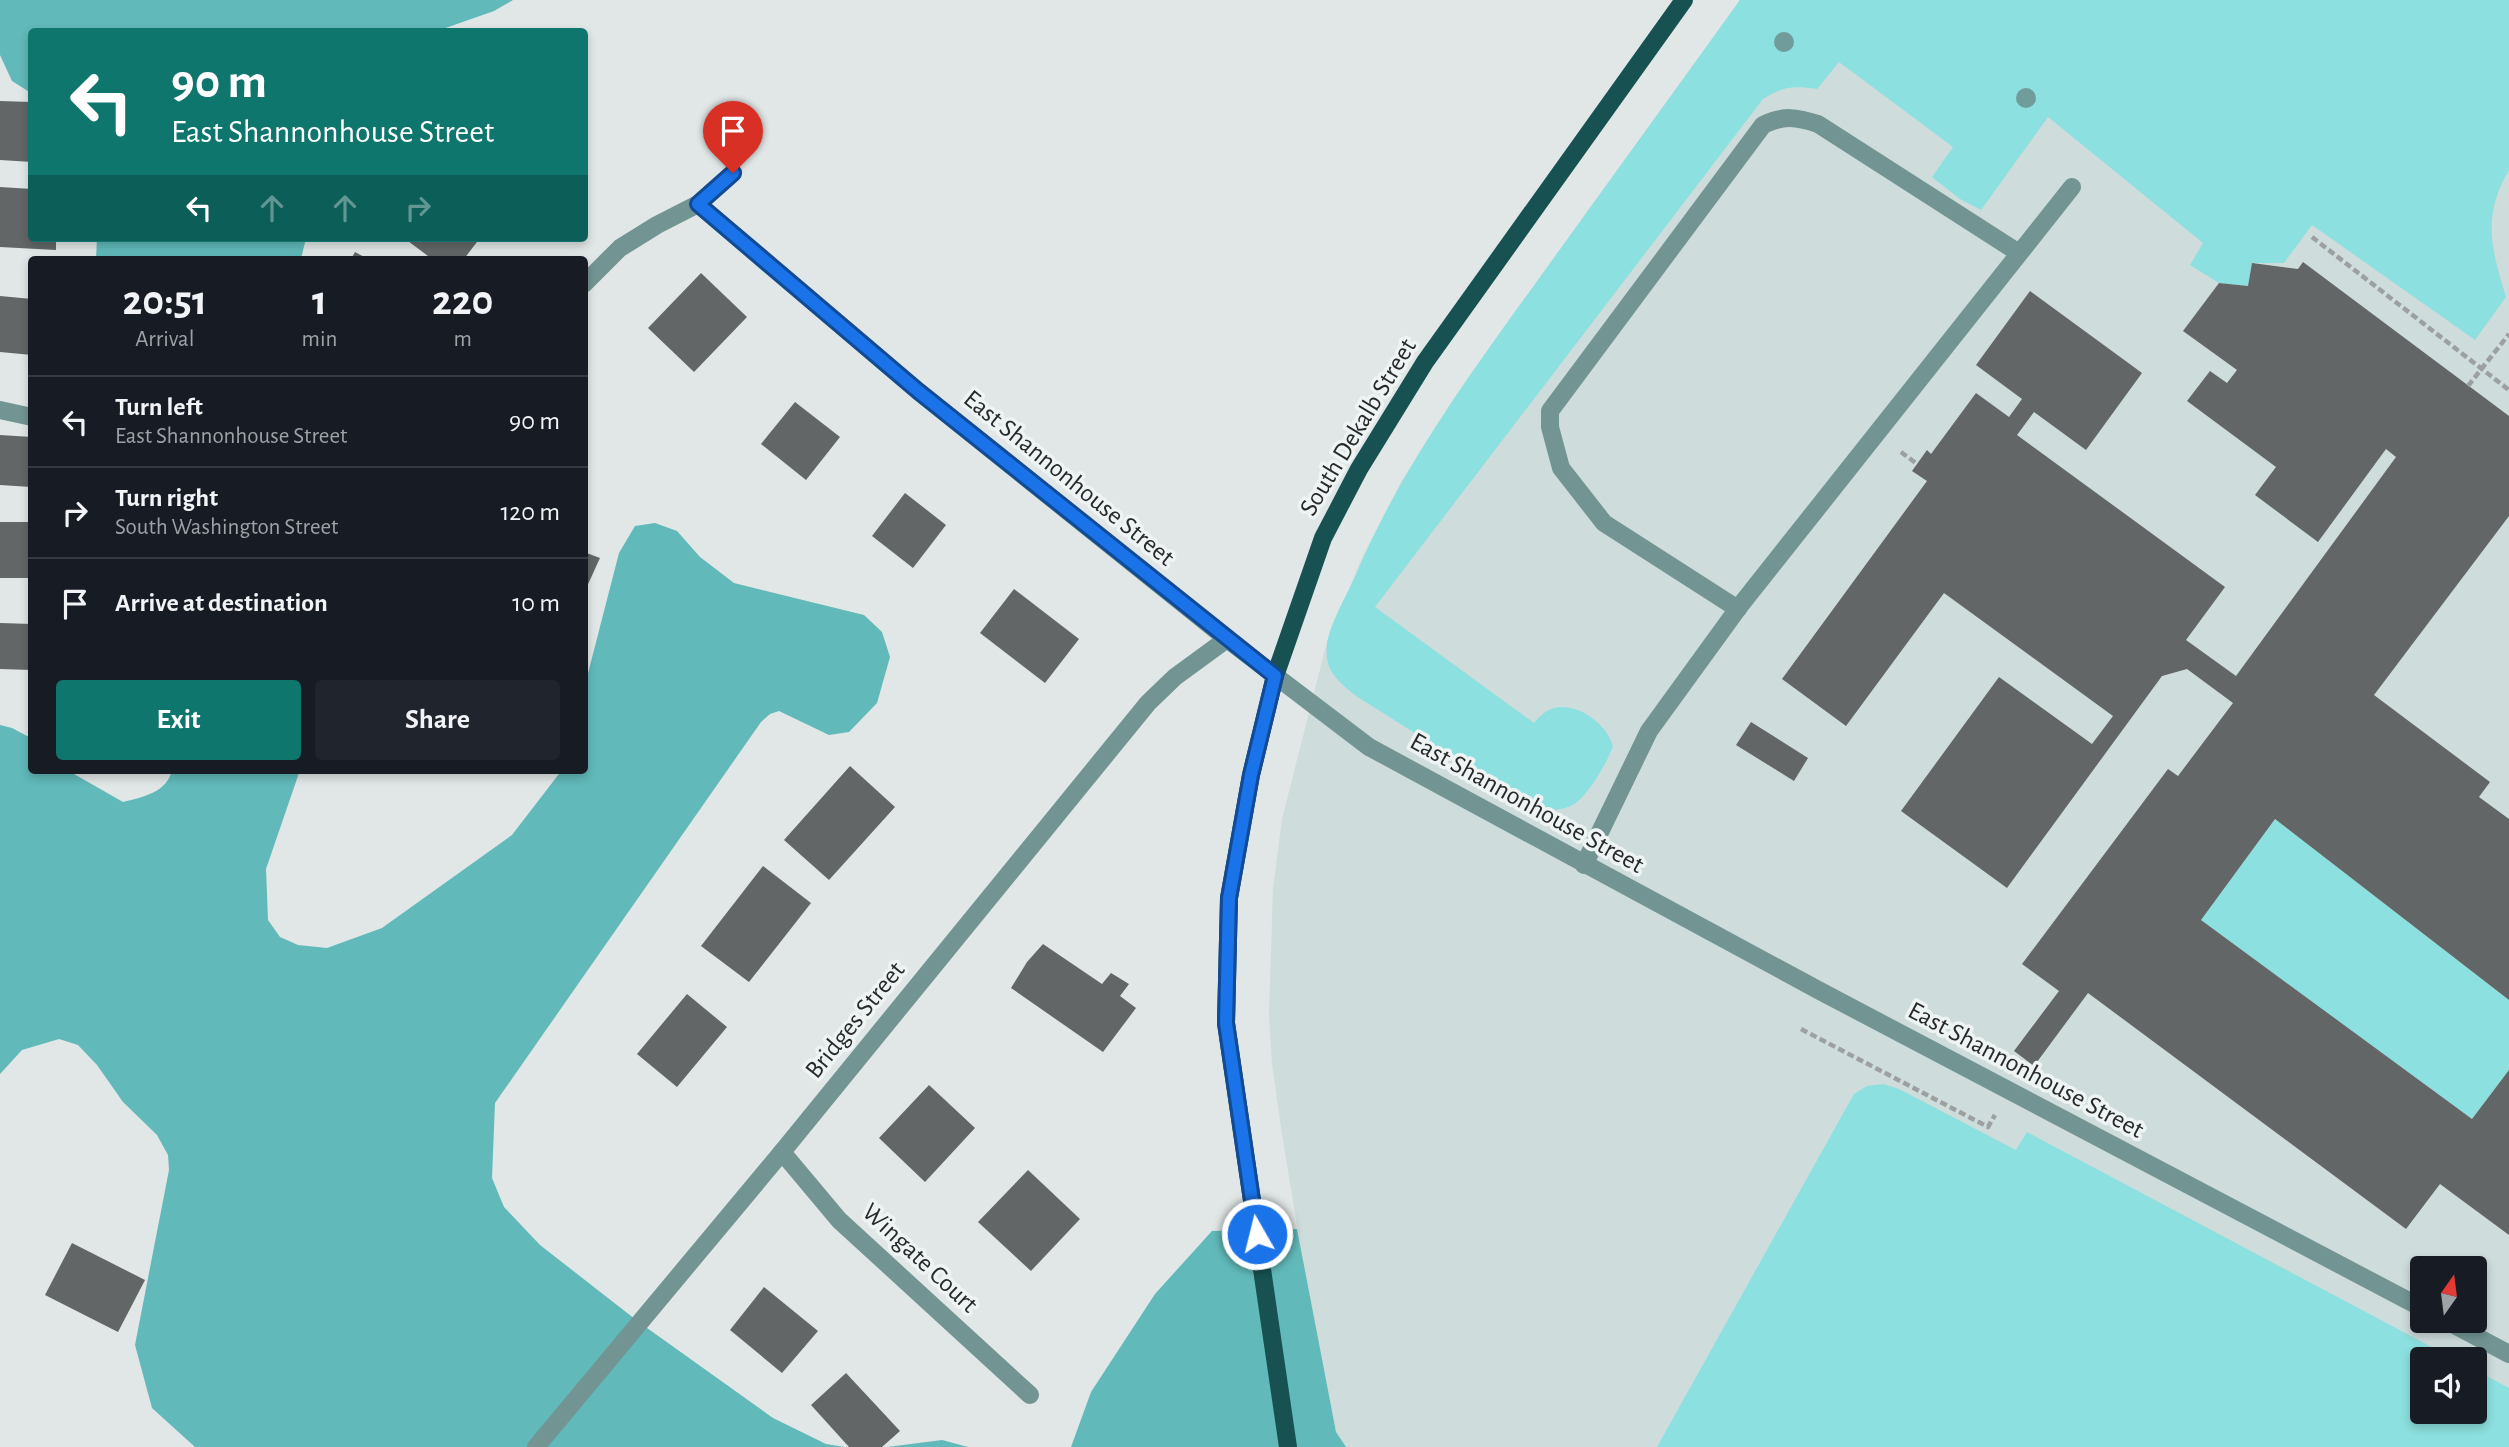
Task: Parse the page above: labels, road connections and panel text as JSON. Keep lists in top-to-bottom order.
{
  "streets": {
    "main road": ["South Dekalb Street"],
    "street": ["East Shannonhouse Street", "Bridges Street", "Wingate Court"]
  },
  "crossings": [
    ["South Dekalb Street", "East Shannonhouse Street"],
    ["East Shannonhouse Street", "Bridges Street"],
    ["Bridges Street", "Wingate Court"]
  ],
  "north": "top",
  "page": {
    "turn": ["90 m", "East Shannonhouse Street"],
    "eta": [
      "20:51",
      "Arrival",
      "1",
      "min",
      "220",
      "m"
    ],
    "list": [
      {
        "name": "Turn left",
        "note": "East Shannonhouse Street",
        "value": "90 m"
      },
      {
        "name": "Turn right",
        "note": "South Washington Street",
        "value": "120 m"
      },
      {
        "name": "Arrive at destination",
        "value": "10 m"
      }
    ],
    "buttons": ["Exit", "Share"]
  }
}
